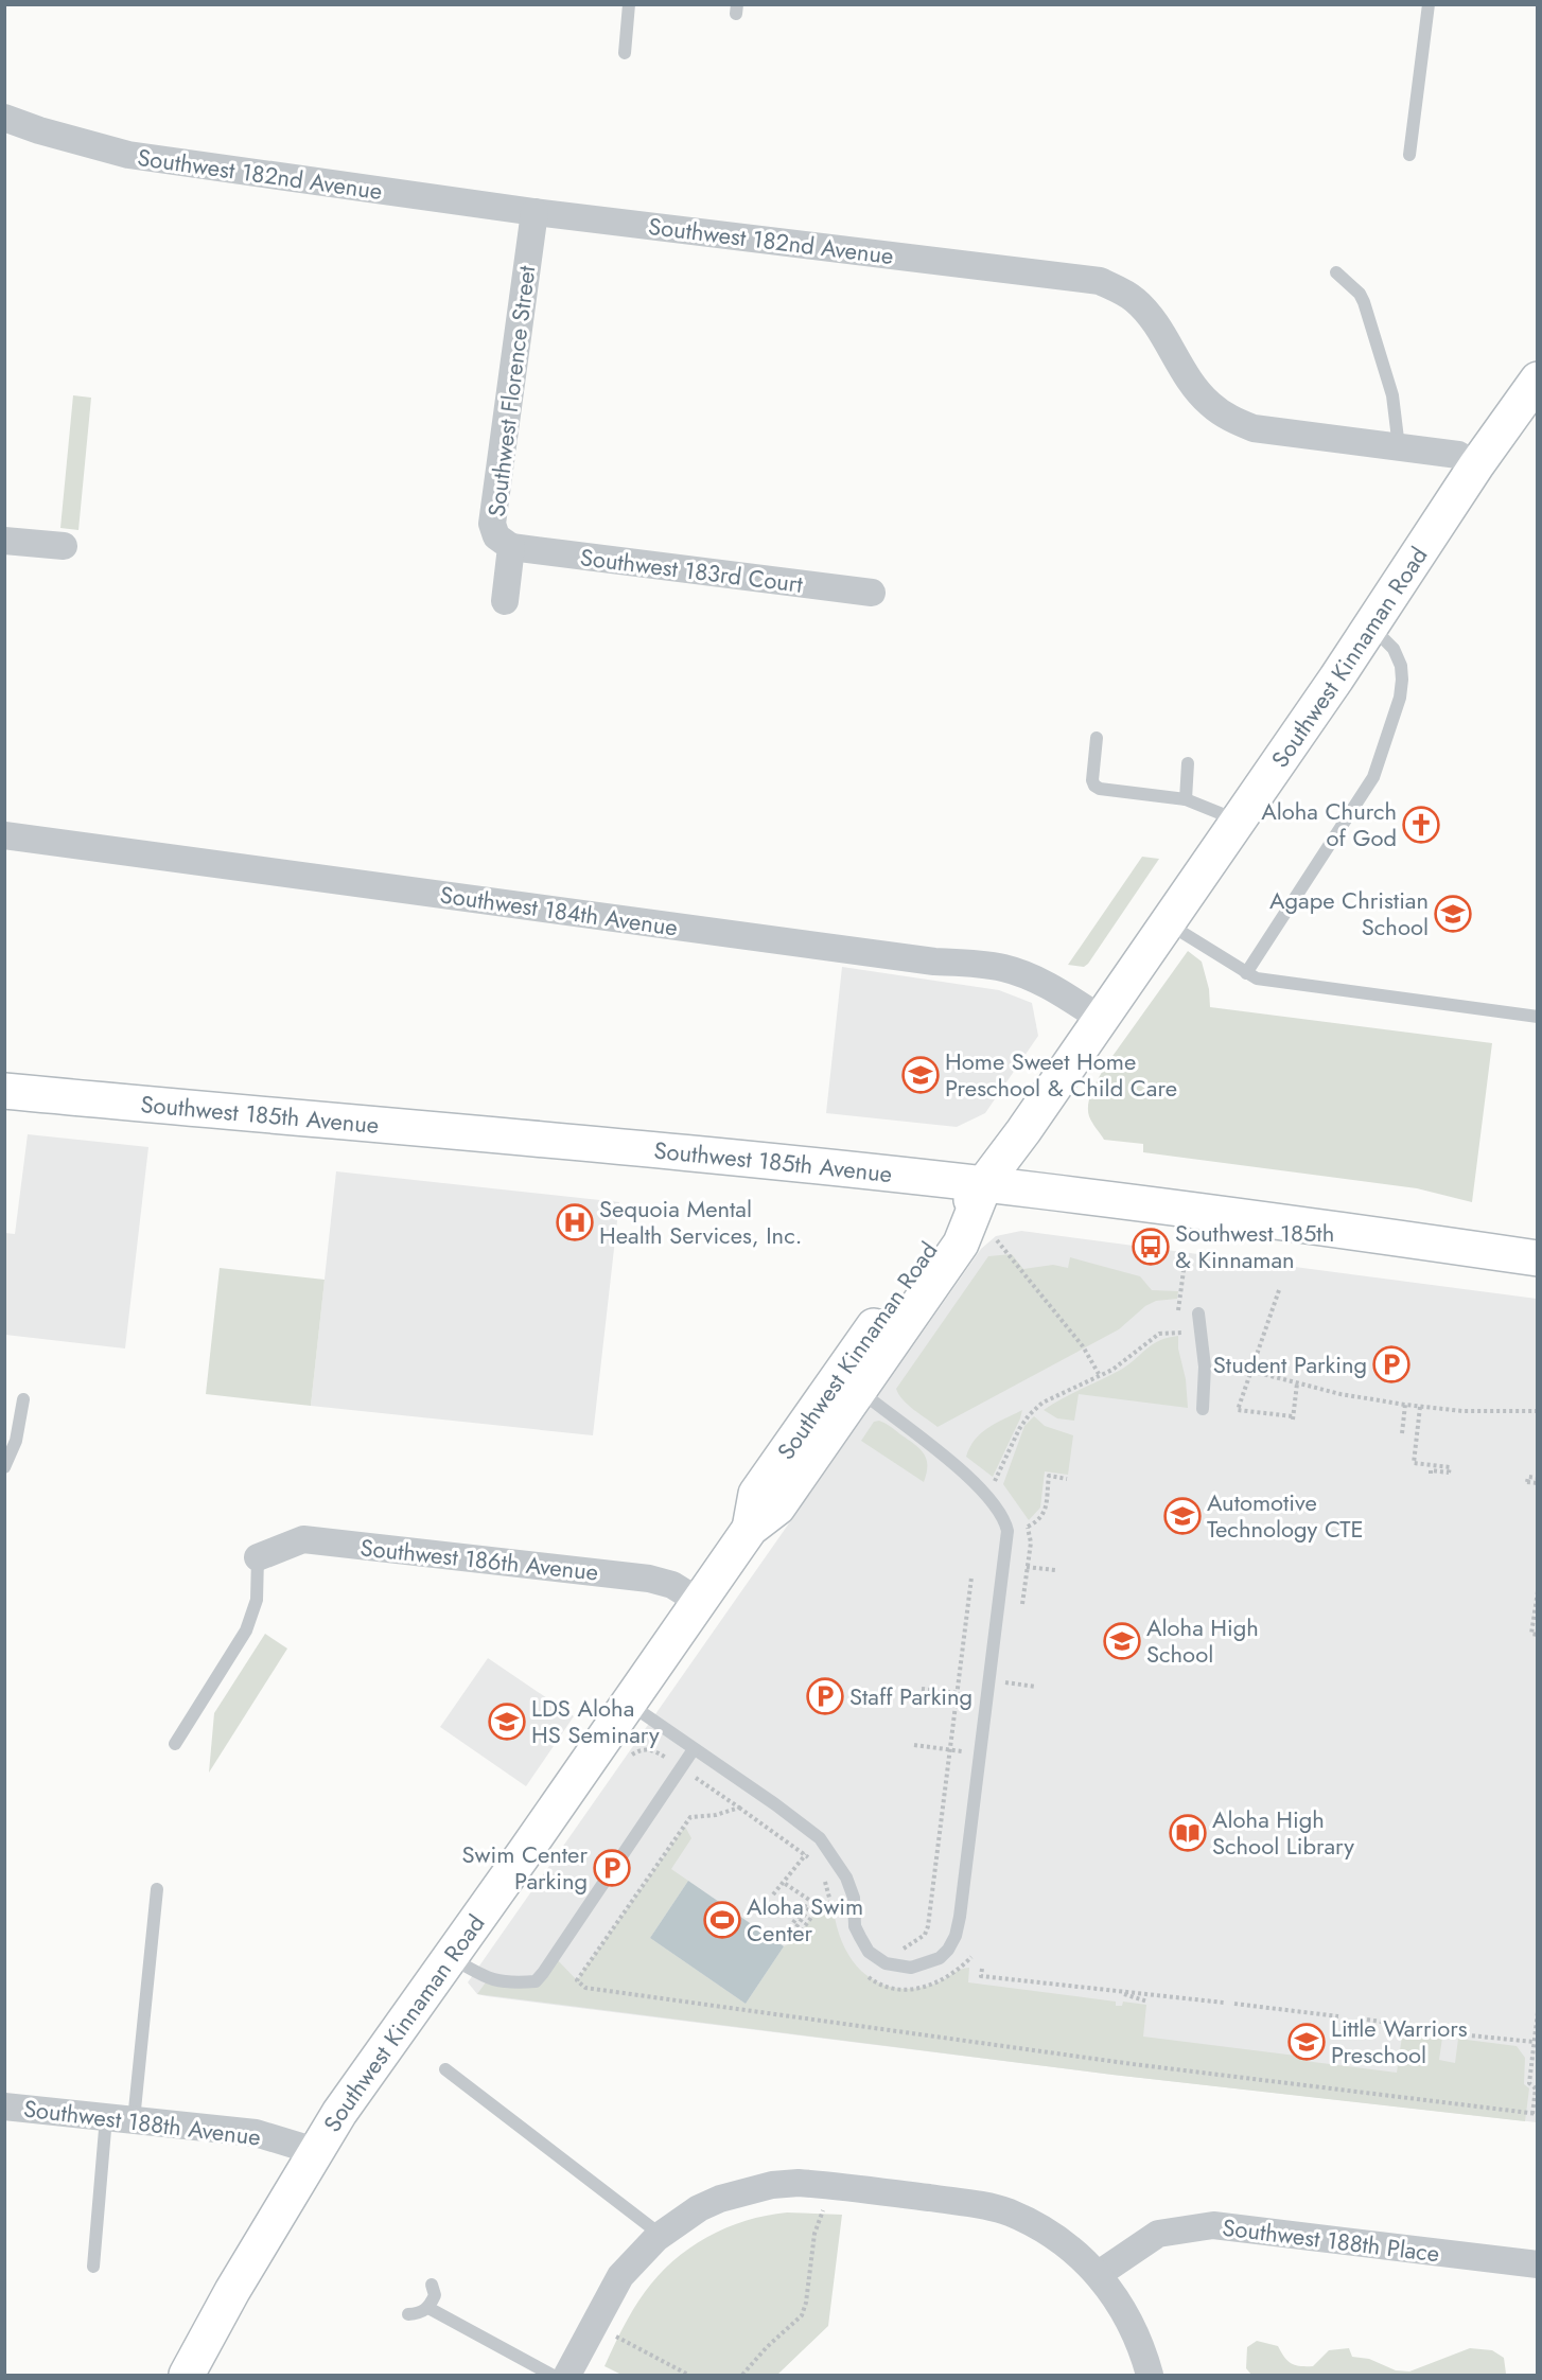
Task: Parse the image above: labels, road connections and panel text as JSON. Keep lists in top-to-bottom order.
{
  "streets": {
    "main road": ["Southwest Kinnaman Road", "Southwest 185th Avenue"],
    "street": [
      "Southwest 182nd Avenue",
      "Southwest Florence Street",
      "Southwest 183rd Court",
      "Southwest 184th Avenue",
      "Southwest 186th Avenue",
      "Southwest 188th Avenue",
      "Southwest 188th Place"
    ]
  },
  "crossings": [
    ["Southwest 182nd Avenue", "Southwest Florence Street"],
    ["Southwest 182nd Avenue", "Southwest Kinnaman Road"],
    ["Southwest Florence Street", "Southwest 183rd Court"],
    ["Southwest Kinnaman Road", "Southwest 184th Avenue"],
    ["Southwest Kinnaman Road", "Southwest 185th Avenue"],
    ["Southwest Kinnaman Road", "Southwest 186th Avenue"],
    ["Southwest Kinnaman Road", "Southwest 188th Avenue"]
  ],
  "places": {
    "church": ["Aloha Church of God"],
    "school or university": [
      "Agape Christian School",
      "Home Sweet Home Preschool & Child Care",
      "Automotive Technology CTE",
      "Aloha High School",
      "LDS Aloha HS Seminary",
      "Little Warriors Preschool"
    ],
    "hospital": ["Sequoia Mental Health Services, Inc."],
    "bus stop": ["Southwest 185th & Kinnaman"],
    "parking": ["Student Parking", "Staff Parking", "Swim Center Parking"],
    "library": ["Aloha High School Library"],
    "sports": ["Aloha Swim Center"]
  }
}
